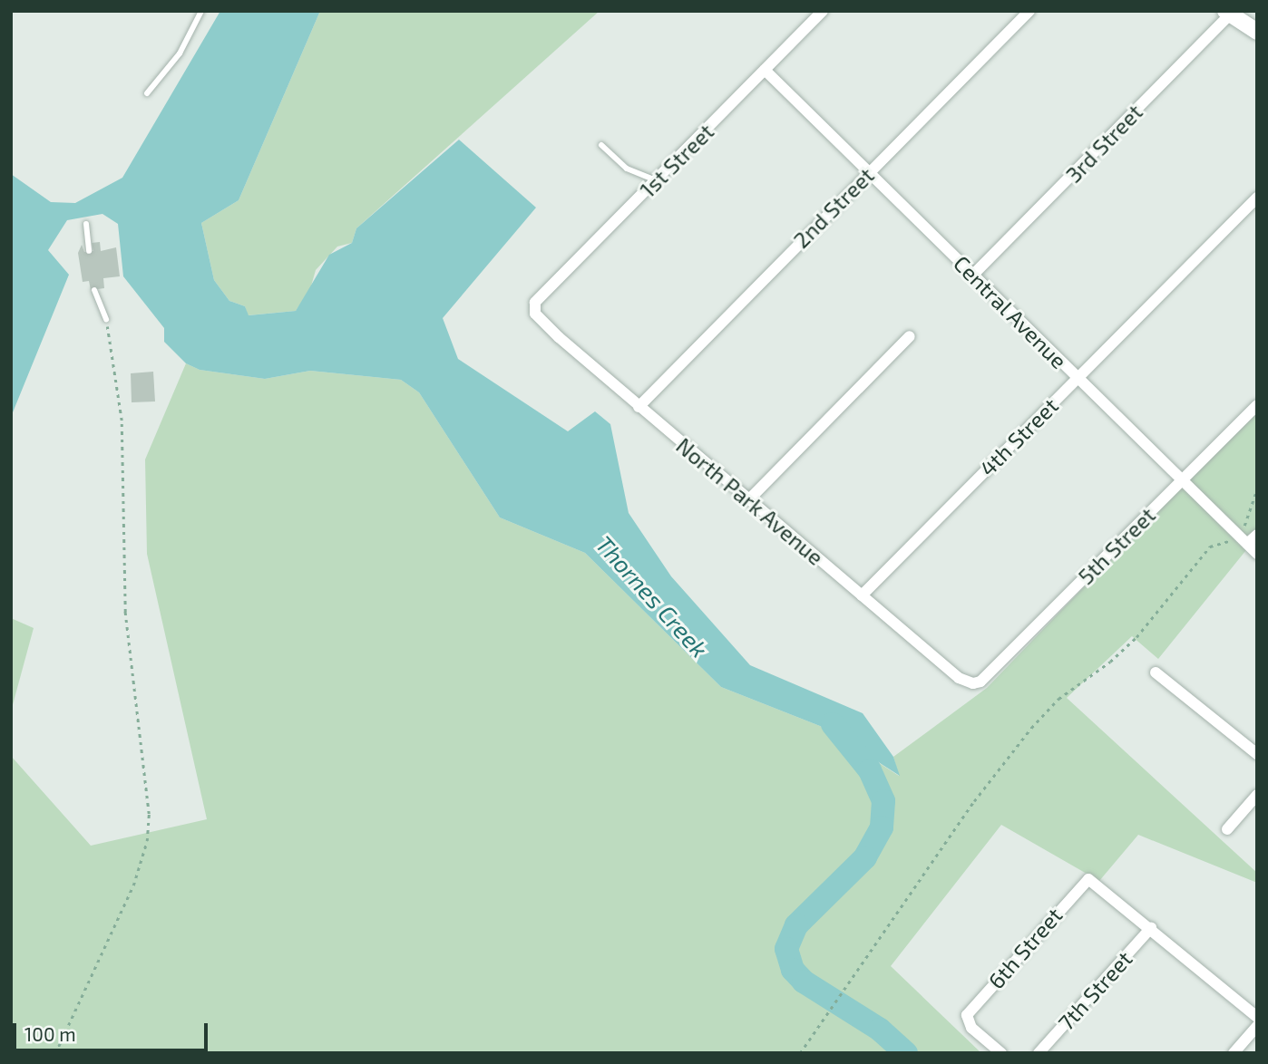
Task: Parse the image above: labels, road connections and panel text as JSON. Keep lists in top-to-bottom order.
{
  "streets": {
    "street": [
      "3rd Street",
      "1st Street",
      "2nd Street",
      "Central Avenue",
      "4th Street",
      "North Park Avenue",
      "5th Street",
      "6th Street",
      "7th Street"
    ]
  },
  "crossings": [
    ["3rd Street", "Central Avenue"],
    ["1st Street", "Central Avenue"],
    ["1st Street", "North Park Avenue"],
    ["2nd Street", "Central Avenue"],
    ["2nd Street", "North Park Avenue"],
    ["Central Avenue", "4th Street"],
    ["Central Avenue", "5th Street"],
    ["4th Street", "North Park Avenue"],
    ["North Park Avenue", "5th Street"],
    ["6th Street", "7th Street"]
  ],
  "water": ["Thornes Creek"],
  "scale_bar": "100 m"
}
